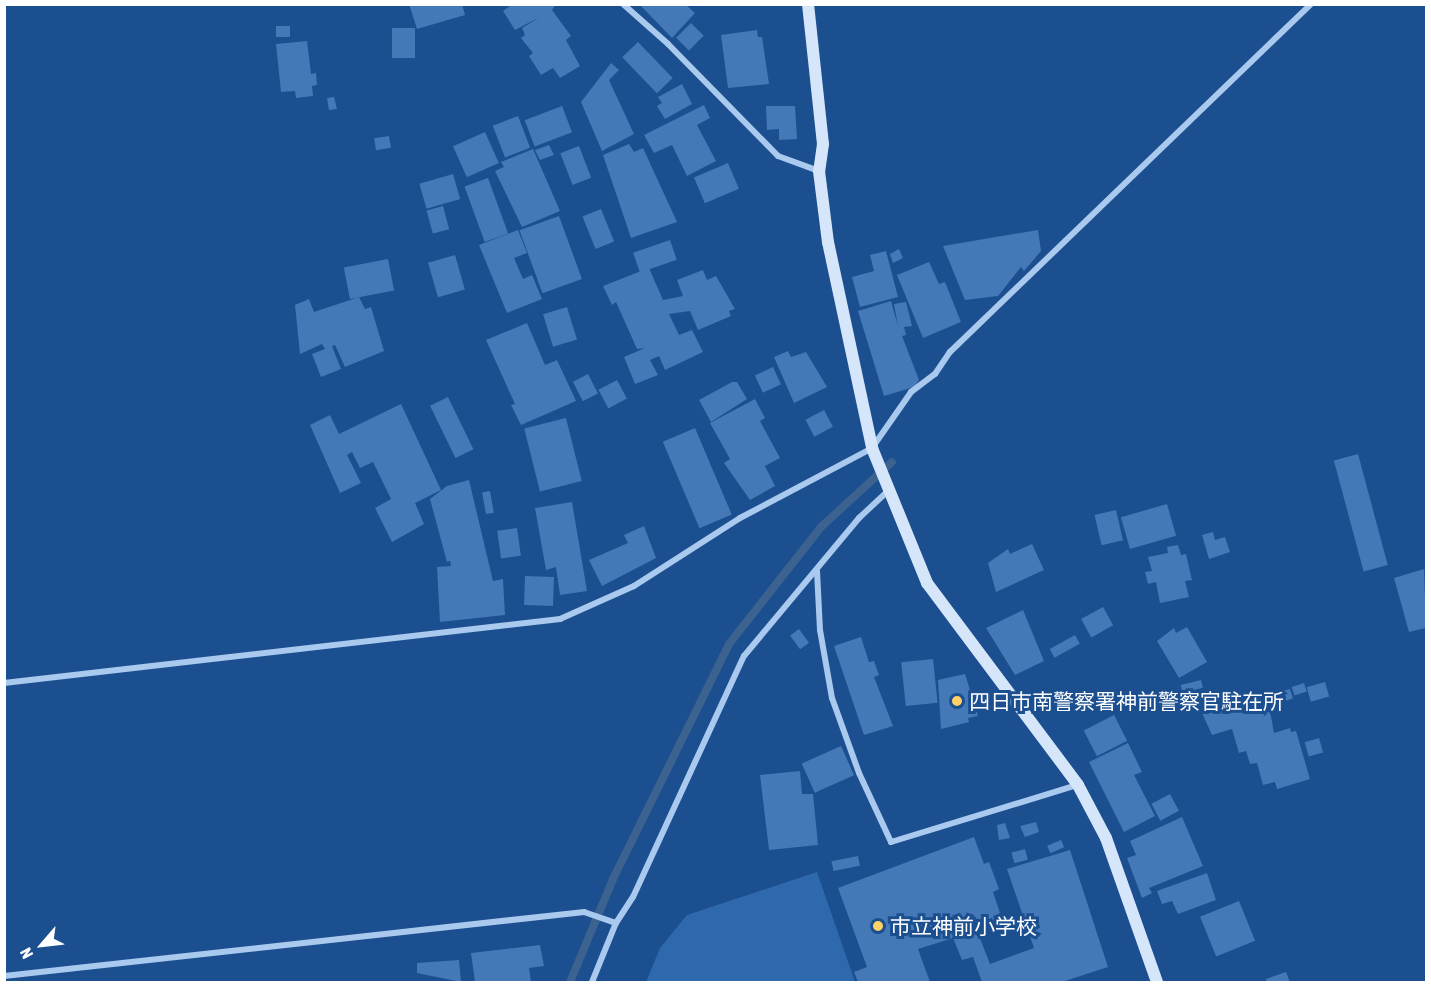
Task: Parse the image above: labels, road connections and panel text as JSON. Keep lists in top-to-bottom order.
{
  "places": ["四日市南警察署神前警察官駐在所", "市立神前小学校"],
  "north": "bottom left"
}
